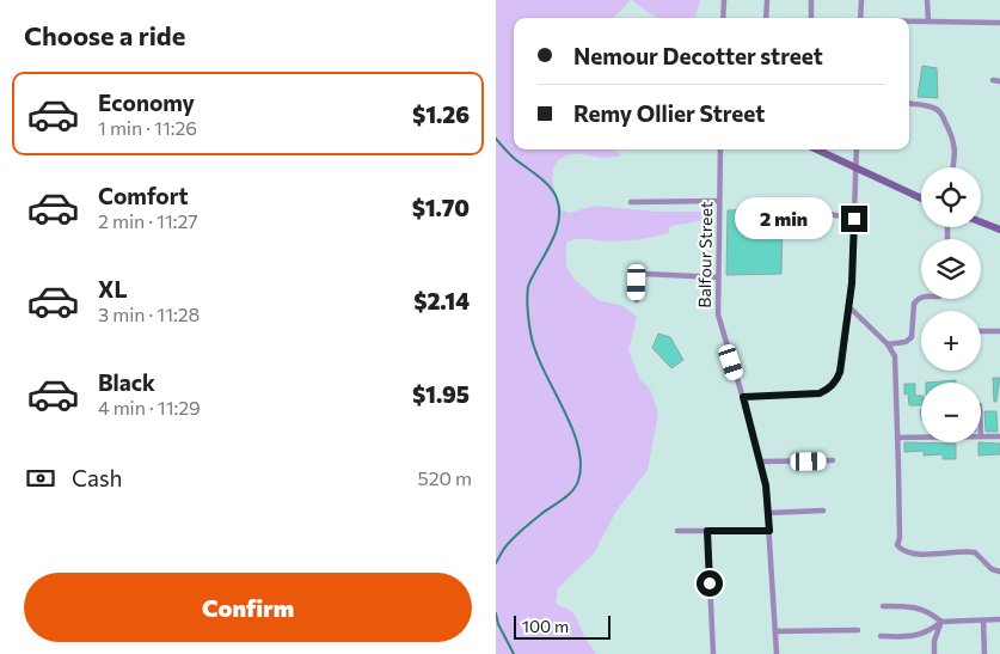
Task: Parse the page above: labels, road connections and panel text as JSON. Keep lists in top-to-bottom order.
{
  "streets": {
    "street": ["Balfour Street"]
  },
  "scale_bar": "100 m",
  "page": {
    "heading": "Choose a ride",
    "banner": ["Nemour Decotter street", "Remy Ollier Street"],
    "list": [
      {
        "name": "Economy",
        "note": "1 min · 11:26",
        "value": "$1.26"
      },
      {
        "name": "Comfort",
        "note": "2 min · 11:27",
        "value": "$1.70"
      },
      {
        "name": "XL",
        "note": "3 min · 11:28",
        "value": "$2.14"
      },
      {
        "name": "Black",
        "note": "4 min · 11:29",
        "value": "$1.95"
      }
    ],
    "map_buttons": ["+", "−"],
    "bubble": "2 min",
    "pay": ["Cash", "520 m"],
    "buttons": "Confirm",
    "scale": "100 m"
  }
}
